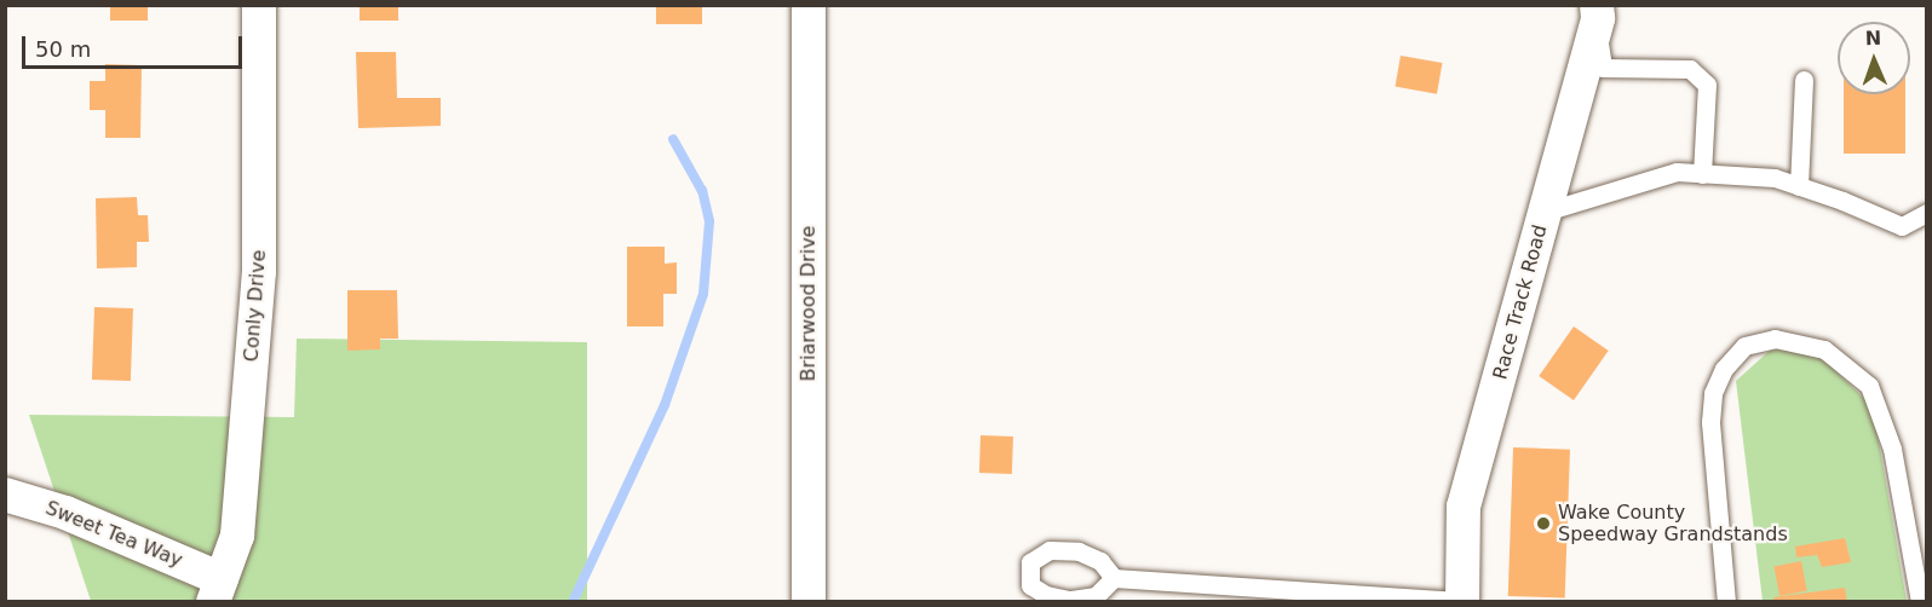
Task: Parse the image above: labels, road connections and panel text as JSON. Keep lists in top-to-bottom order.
{
  "streets": {
    "street": [
      "Race Track Road",
      "Briarwood Drive",
      "Conly Drive",
      "Sweet Tea Way"
    ]
  },
  "crossings": [
    ["Conly Drive", "Sweet Tea Way"]
  ],
  "places": ["Wake County Speedway Grandstands"],
  "scale_bar": "50 m",
  "north": "top"
}
